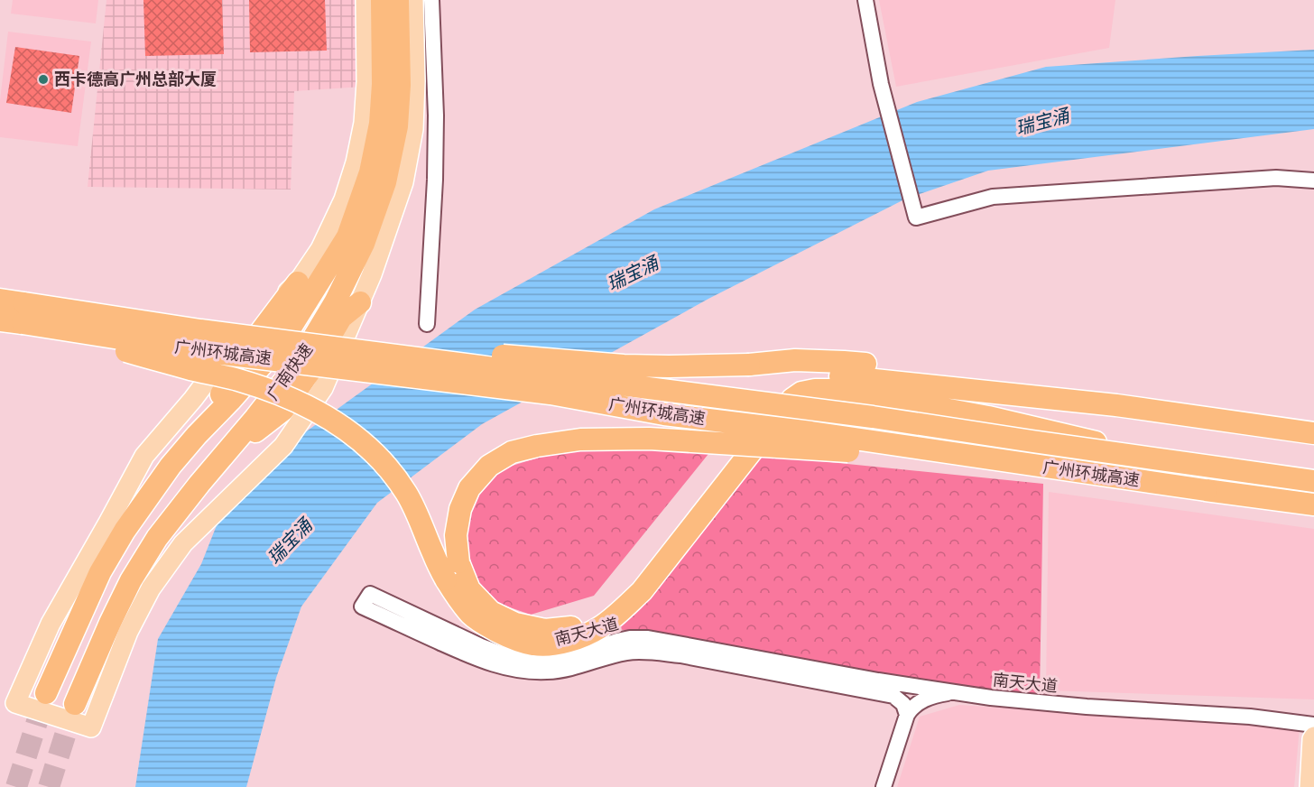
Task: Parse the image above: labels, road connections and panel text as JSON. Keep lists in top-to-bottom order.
{
  "streets": {
    "highway": ["广州环城高速", "广南快速"],
    "street": ["南天大道"]
  },
  "water": ["瑞宝涌"],
  "places": ["西卡德高广州总部大厦"]
}
